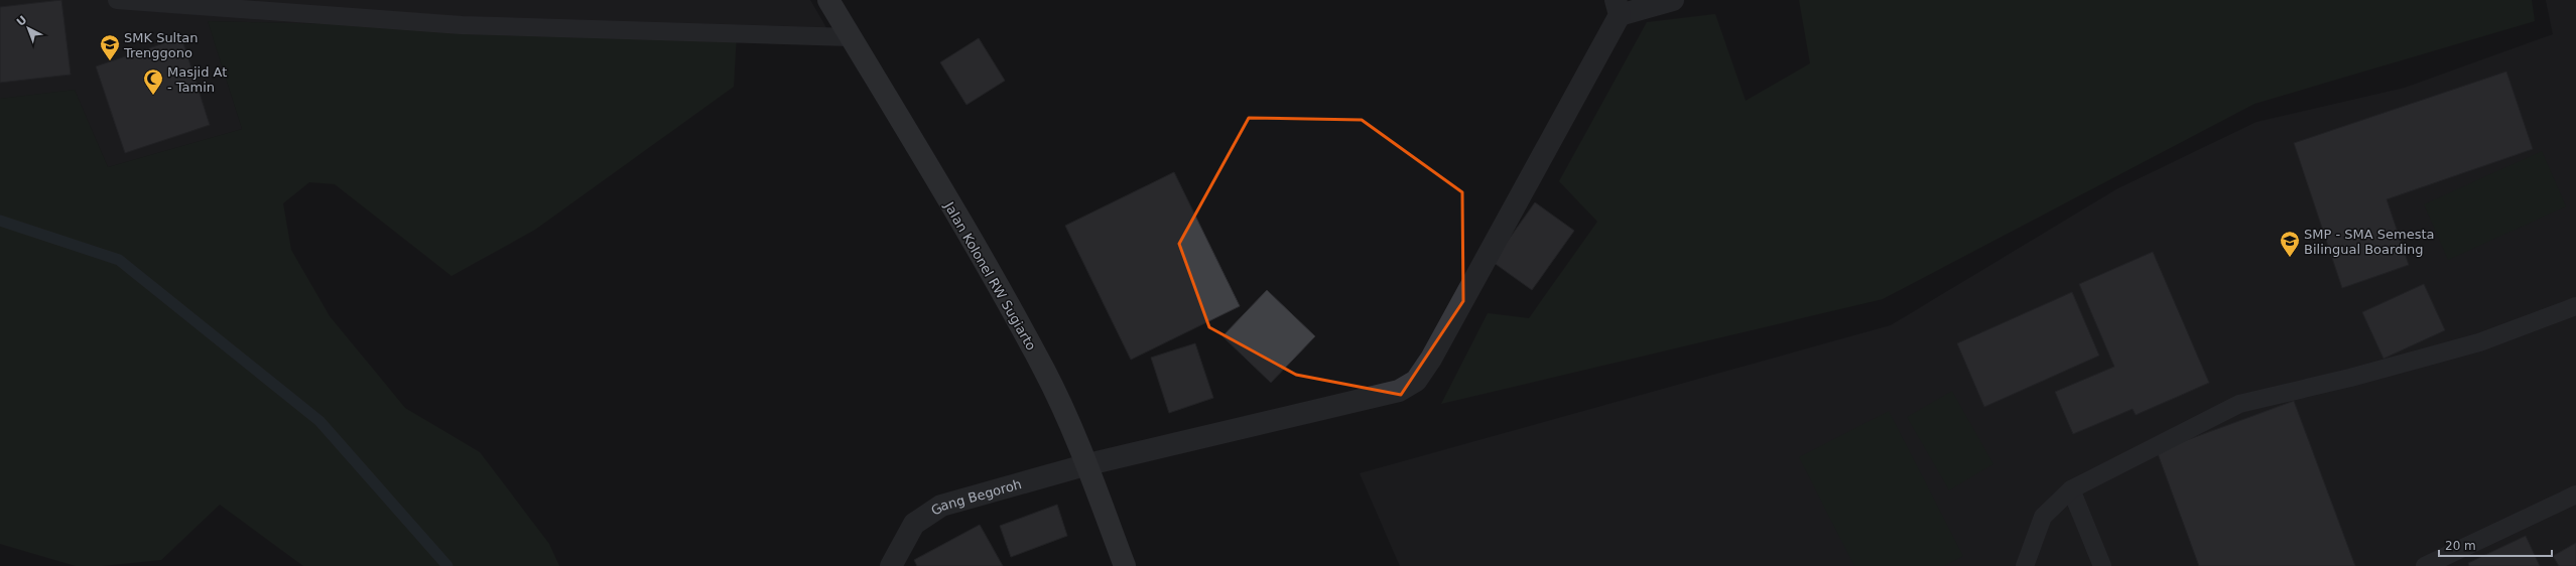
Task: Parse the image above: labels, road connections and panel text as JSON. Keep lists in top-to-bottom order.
{
  "streets": {
    "main road": ["Jalan Kolonel RW Sugiarto"],
    "street": ["Gang Begoroh"]
  },
  "crossings": [
    ["Jalan Kolonel RW Sugiarto", "Gang Begoroh"]
  ],
  "places": {
    "school or university": ["SMK Sultan Trenggono", "SMP - SMA Semesta Bilingual Boarding"],
    "mosque": ["Masjid At - Tamin"]
  },
  "scale_bar": "20 m",
  "north": "top left"
}
